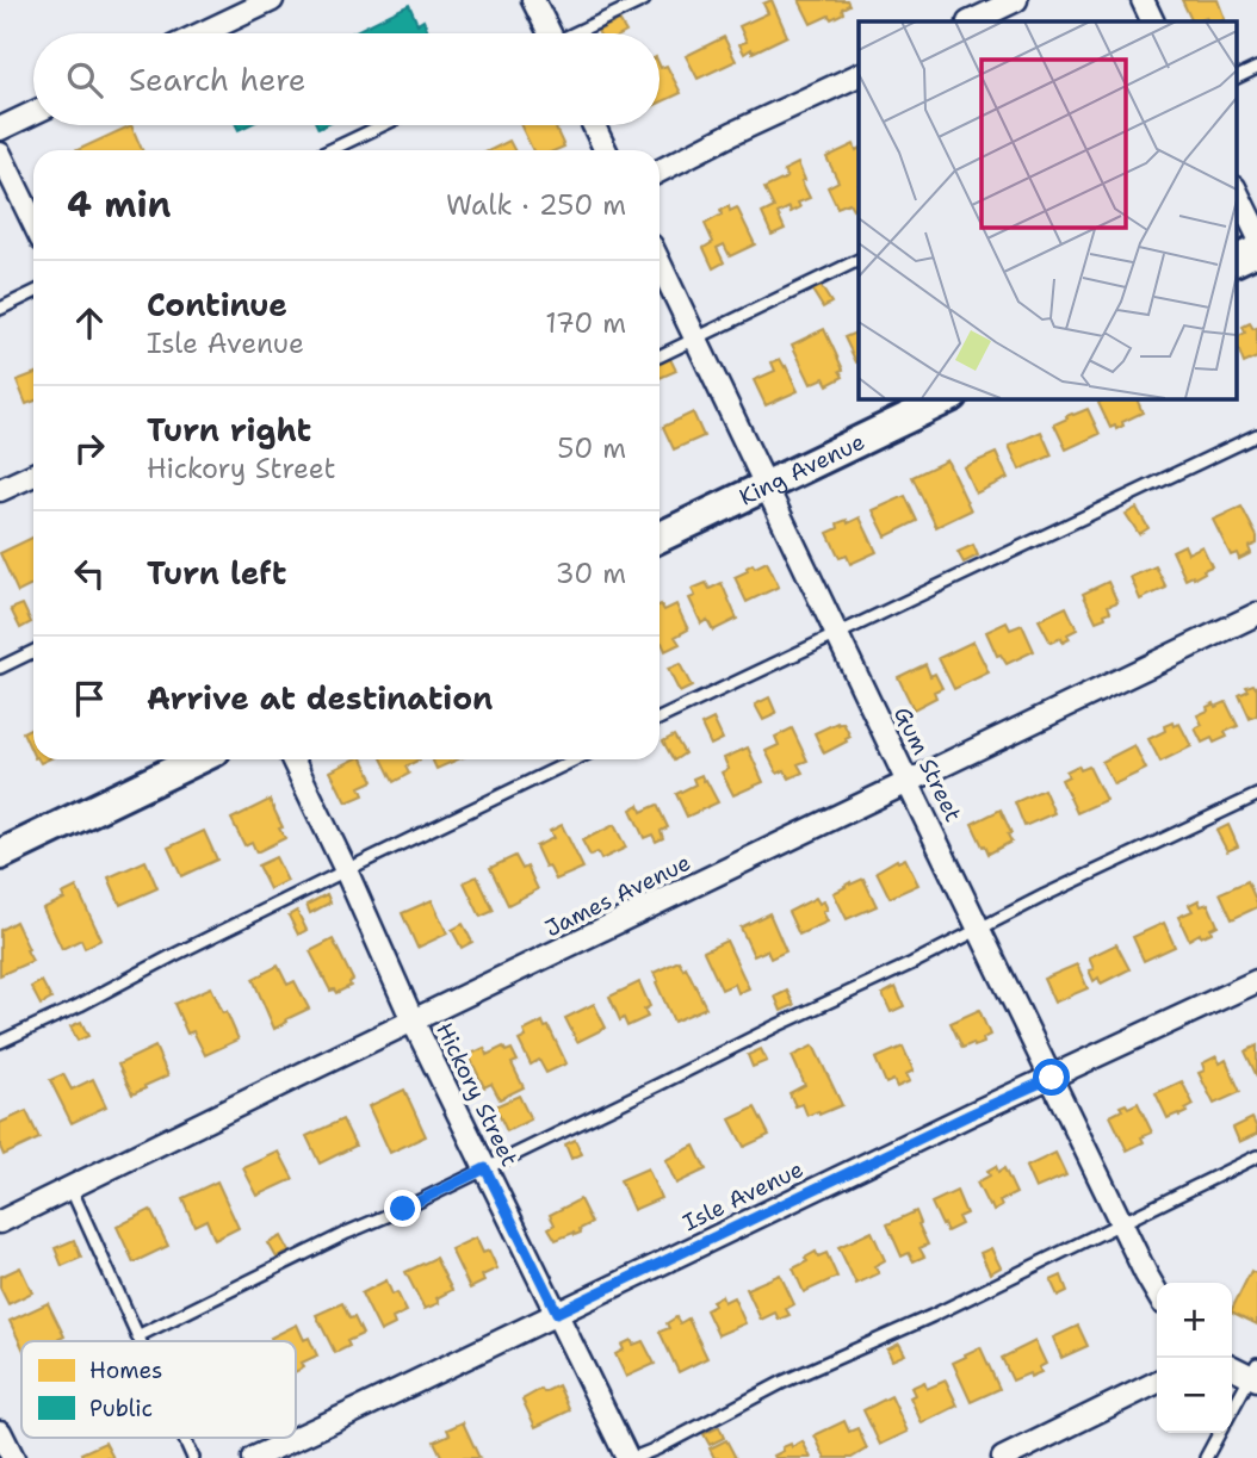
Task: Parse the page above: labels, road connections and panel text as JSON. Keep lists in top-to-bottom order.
{
  "streets": {
    "street": [
      "King Avenue",
      "Gum Street",
      "James Avenue",
      "Hickory Street",
      "Isle Avenue"
    ]
  },
  "crossings": [
    ["King Avenue", "Gum Street"],
    ["Gum Street", "James Avenue"],
    ["Gum Street", "Isle Avenue"],
    ["James Avenue", "Hickory Street"],
    ["Hickory Street", "Isle Avenue"]
  ],
  "legend": ["Homes", "Public"],
  "page": {
    "search": "Search here",
    "heading": ["4 min", "Walk · 250 m"],
    "list": [
      ["Continue", "Isle Avenue", "170 m"],
      ["Turn right", "Hickory Street", "50 m"],
      ["Turn left", "30 m"],
      "Arrive at destination"
    ],
    "map_buttons": ["+", "−"]
  }
}
